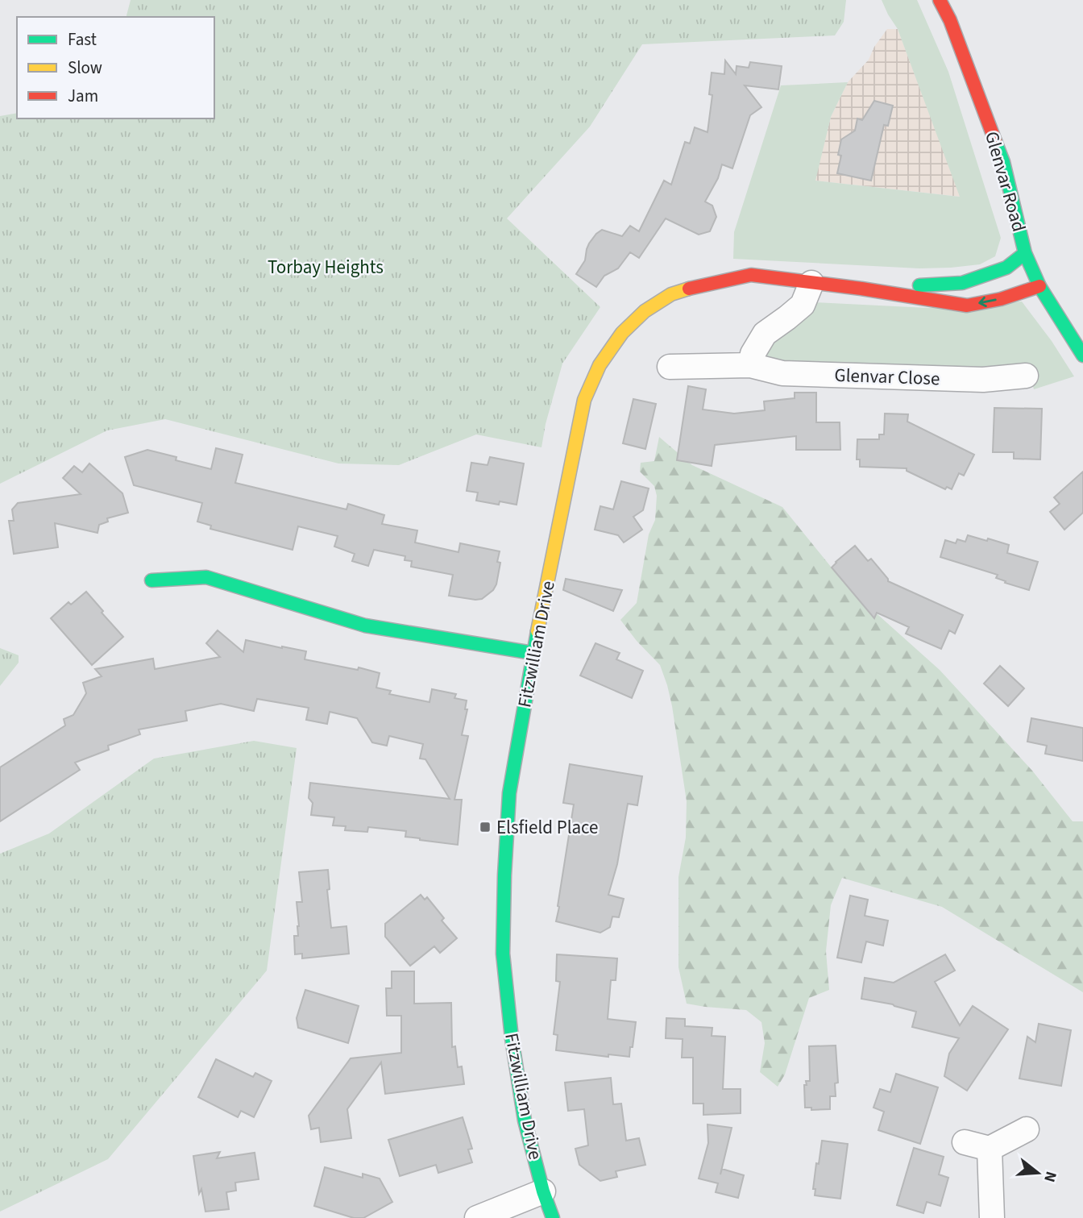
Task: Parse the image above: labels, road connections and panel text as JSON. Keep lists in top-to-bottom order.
{
  "streets": {
    "street": ["Glenvar Road", "Glenvar Close", "Fitzwilliam Drive"]
  },
  "crossings": [
    ["Glenvar Road", "Fitzwilliam Drive"]
  ],
  "parks": ["Torbay Heights"],
  "places": {
    "transit": ["Elsfield Place"]
  },
  "legend": ["Fast", "Slow", "Jam"],
  "north": "right"
}
